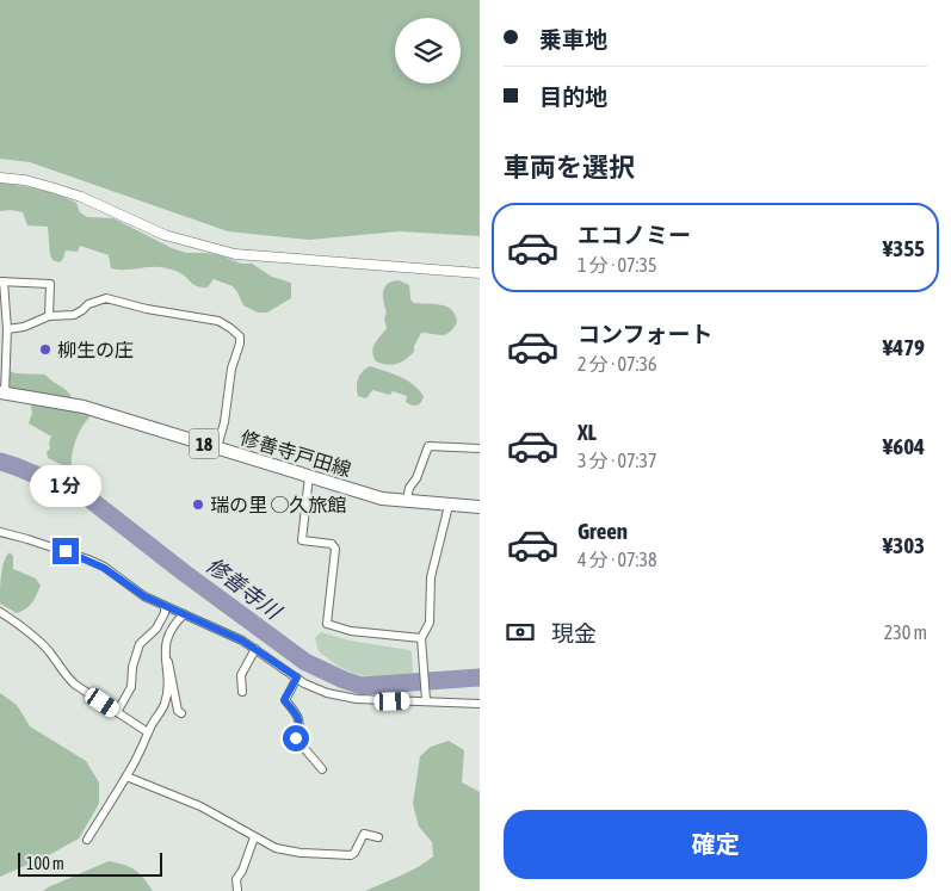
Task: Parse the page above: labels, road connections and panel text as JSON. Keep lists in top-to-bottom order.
{
  "streets": {
    "main road": ["18", "修善寺戸田線"]
  },
  "water": ["修善寺川"],
  "places": ["柳生の庄", "瑞の里 ○久旅館"],
  "scale_bar": "100 m",
  "page": {
    "banner": ["乗車地", "目的地"],
    "heading": "車両を選択",
    "list": [
      {
        "name": "エコノミー",
        "note": "1 分 · 07:35",
        "value": "¥355"
      },
      {
        "name": "コンフォート",
        "note": "2 分 · 07:36",
        "value": "¥479"
      },
      {
        "name": "XL",
        "note": "3 分 · 07:37",
        "value": "¥604"
      },
      {
        "name": "Green",
        "note": "4 分 · 07:38",
        "value": "¥303"
      }
    ],
    "bubble": "1 分",
    "pay": ["現金", "230 m"],
    "buttons": "確定",
    "scale": "100 m"
  }
}
